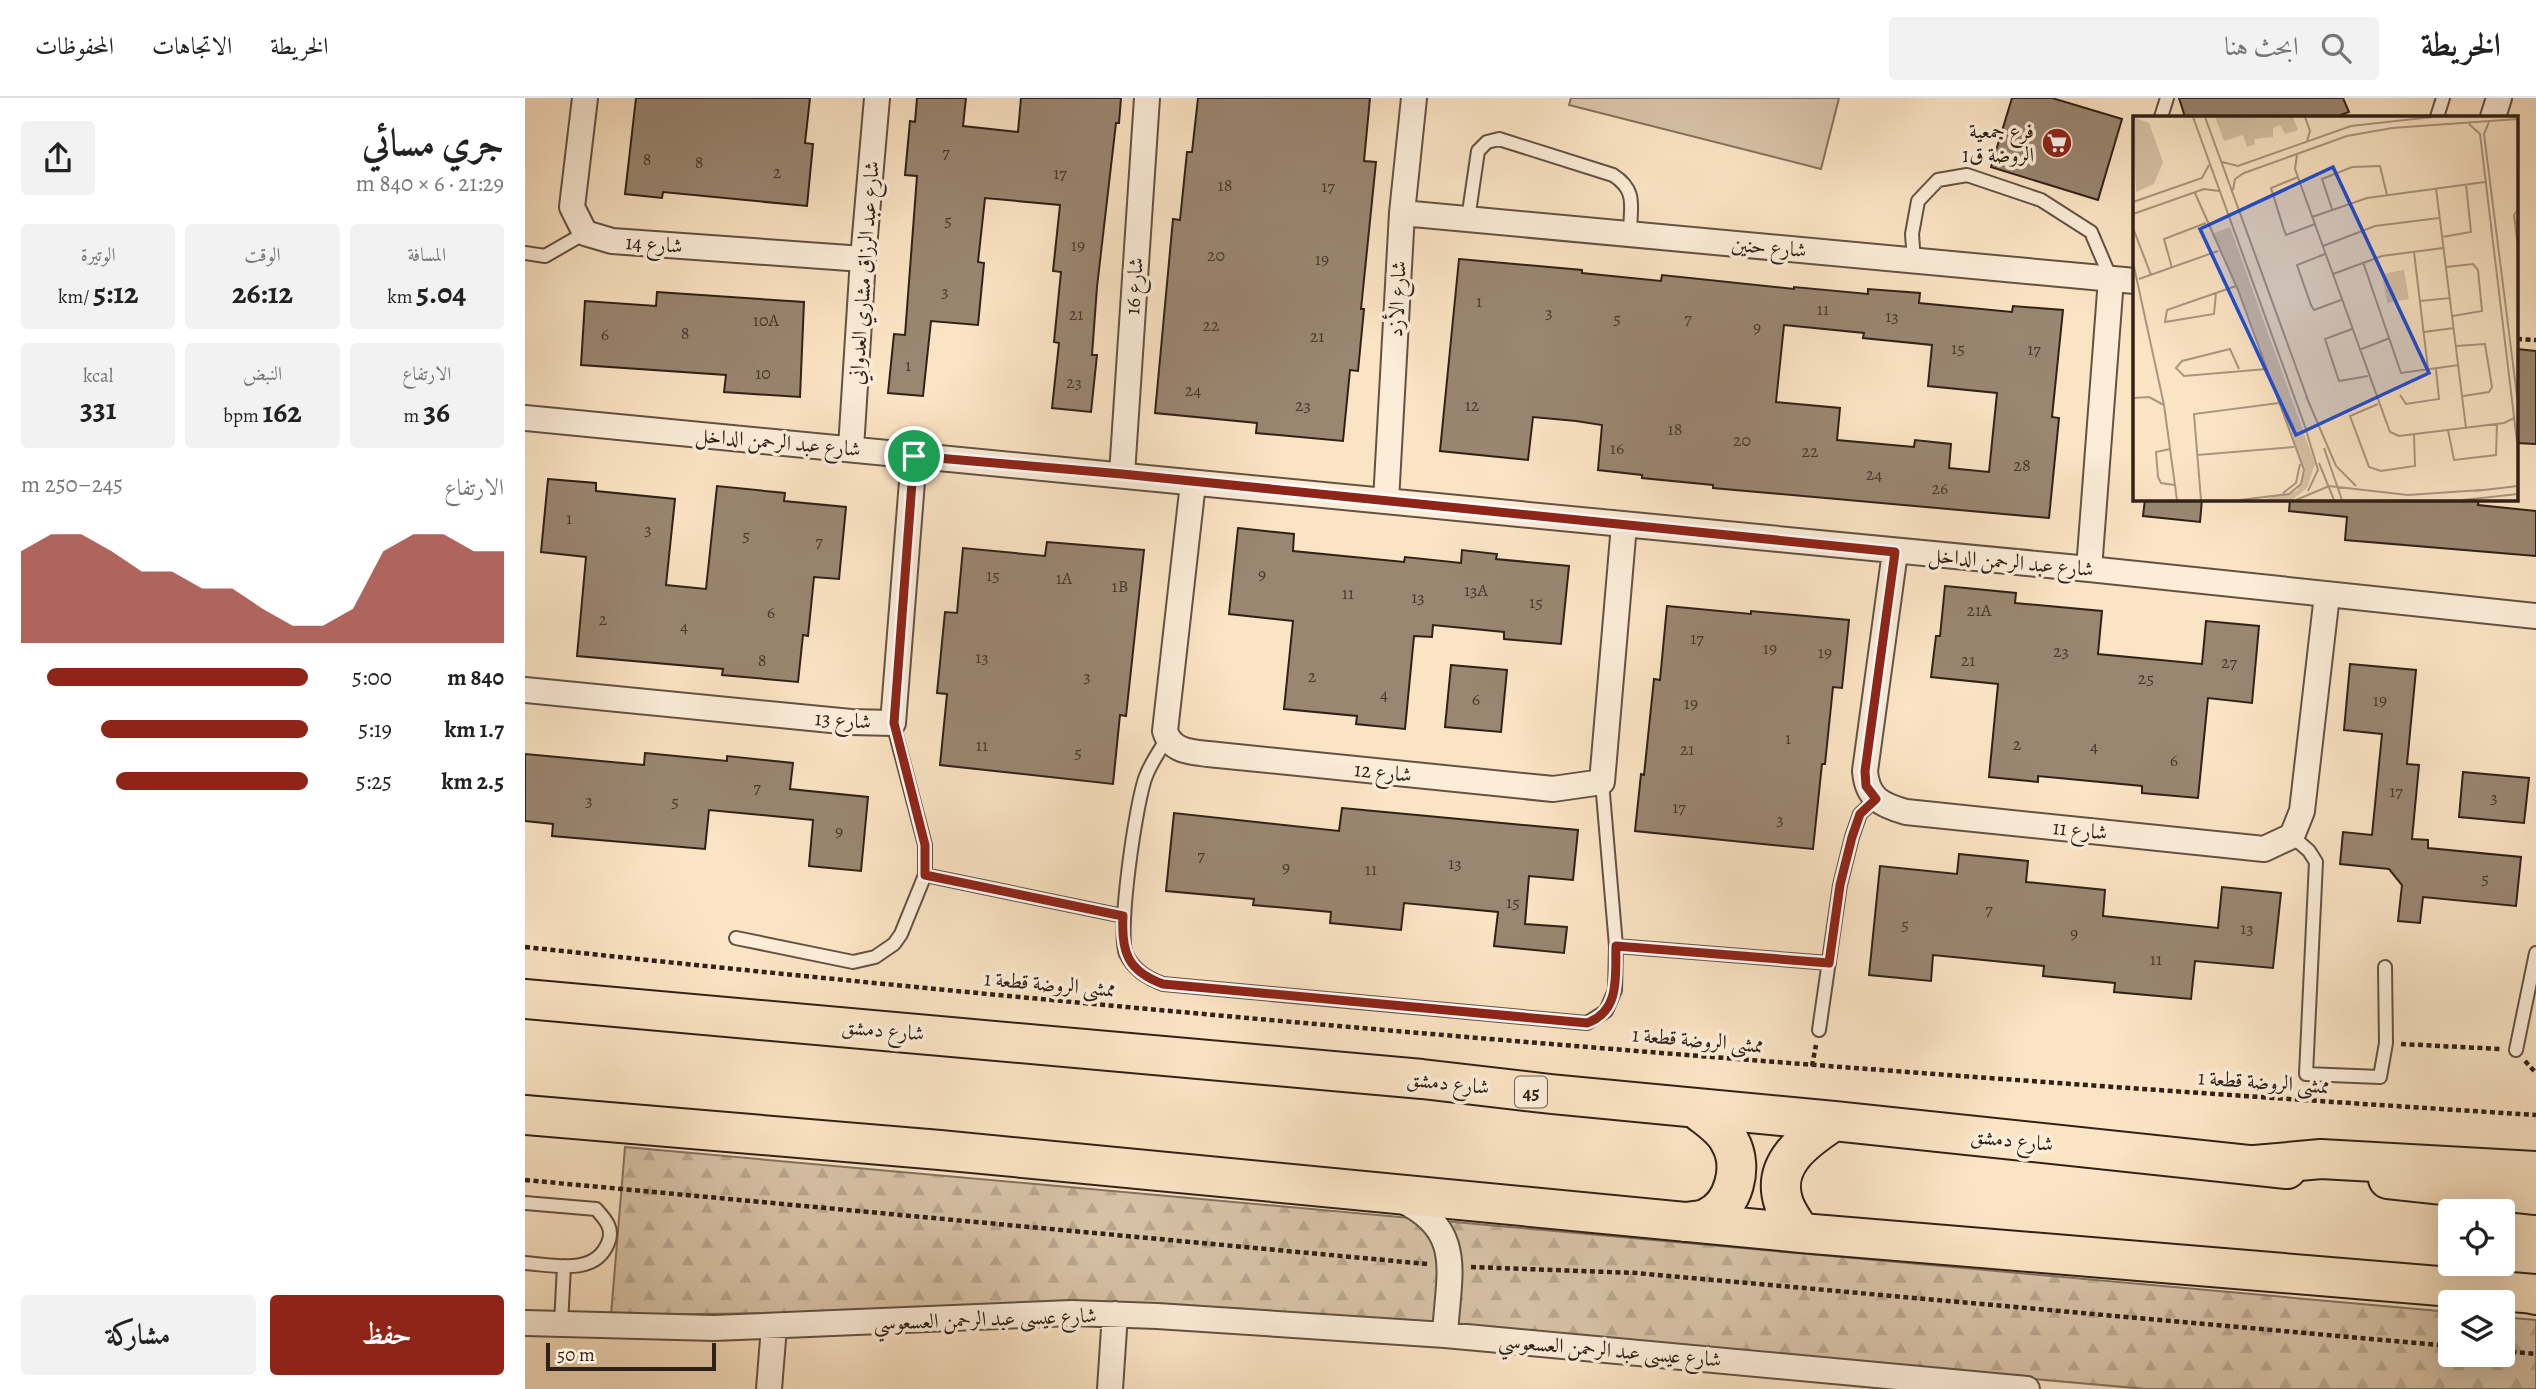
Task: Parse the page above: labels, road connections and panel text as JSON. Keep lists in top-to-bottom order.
{
  "streets": {
    "main road": ["شارع دمشق", "45"],
    "street": [
      "شارع 14",
      "شارع حنين",
      "شارع عبد الرزاق مشاري العدواني",
      "شارع 16",
      "شارع الأزد",
      "شارع عبد الرحمن الداخل",
      "شارع 13",
      "شارع 12",
      "شارع 11",
      "شارع عيسى عبد الرحمن العسعوسي"
    ],
    "path": ["ممشى الروضة قطعة 1"]
  },
  "crossings": [
    ["شارع 14", "شارع عبد الرزاق مشاري العدواني"],
    ["شارع حنين", "شارع الأزد"],
    ["شارع عبد الرزاق مشاري العدواني", "شارع عبد الرحمن الداخل"],
    ["شارع 16", "شارع عبد الرحمن الداخل"],
    ["شارع الأزد", "شارع عبد الرحمن الداخل"],
    ["شارع عبد الرحمن الداخل", "شارع 13"]
  ],
  "places": {
    "supermarket": ["فرع جمعية الروضة ق1"]
  },
  "house_numbers": [
    "7",
    "8",
    "8",
    "2",
    "17",
    "18",
    "17",
    "5",
    "19",
    "20",
    "19",
    "3",
    "1",
    "11",
    "3",
    "21",
    "13",
    "5",
    "7",
    "10A",
    "22",
    "9",
    "8",
    "6",
    "21",
    "15",
    "17",
    "1",
    "10",
    "23",
    "24",
    "23",
    "12",
    "18",
    "20",
    "16",
    "22",
    "28",
    "24",
    "26",
    "1",
    "3",
    "5",
    "7",
    "9",
    "15",
    "1A",
    "1B",
    "13A",
    "11",
    "13",
    "15",
    "21A",
    "6",
    "2",
    "4",
    "17",
    "19",
    "23",
    "19",
    "13",
    "8",
    "21",
    "27",
    "3",
    "2",
    "25",
    "4",
    "6",
    "19",
    "19",
    "1",
    "2",
    "11",
    "4",
    "21",
    "5",
    "6",
    "7",
    "17",
    "3",
    "3",
    "5",
    "17",
    "3",
    "9",
    "7",
    "13",
    "9",
    "11",
    "5",
    "15",
    "7",
    "5",
    "13",
    "9",
    "11"
  ],
  "scale_bar": "50 m",
  "page": {
    "header": "الخريطة",
    "search": "ابحث هنا",
    "nav": ["الخريطة", "الاتجاهات", "المحفوظات"],
    "heading": ["جري مسائي", "21:29 · 6 × 840 m"],
    "stats": [
      ["المسافة", "5.04 km"],
      ["الوقت", "26:12"],
      ["الوتيرة", "5:12 /km"],
      ["الارتفاع", "36 m"],
      ["النبض", "162 bpm"],
      ["kcal", "331"]
    ],
    "chart": ["الارتفاع", "245–250 m"],
    "list": [
      {
        "name": "840 m",
        "note": "5:00"
      },
      {
        "name": "1.7 km",
        "note": "5:19"
      },
      {
        "name": "2.5 km",
        "note": "5:25"
      }
    ],
    "buttons": ["حفظ", "مشاركة"],
    "scale": "50 m"
  }
}
